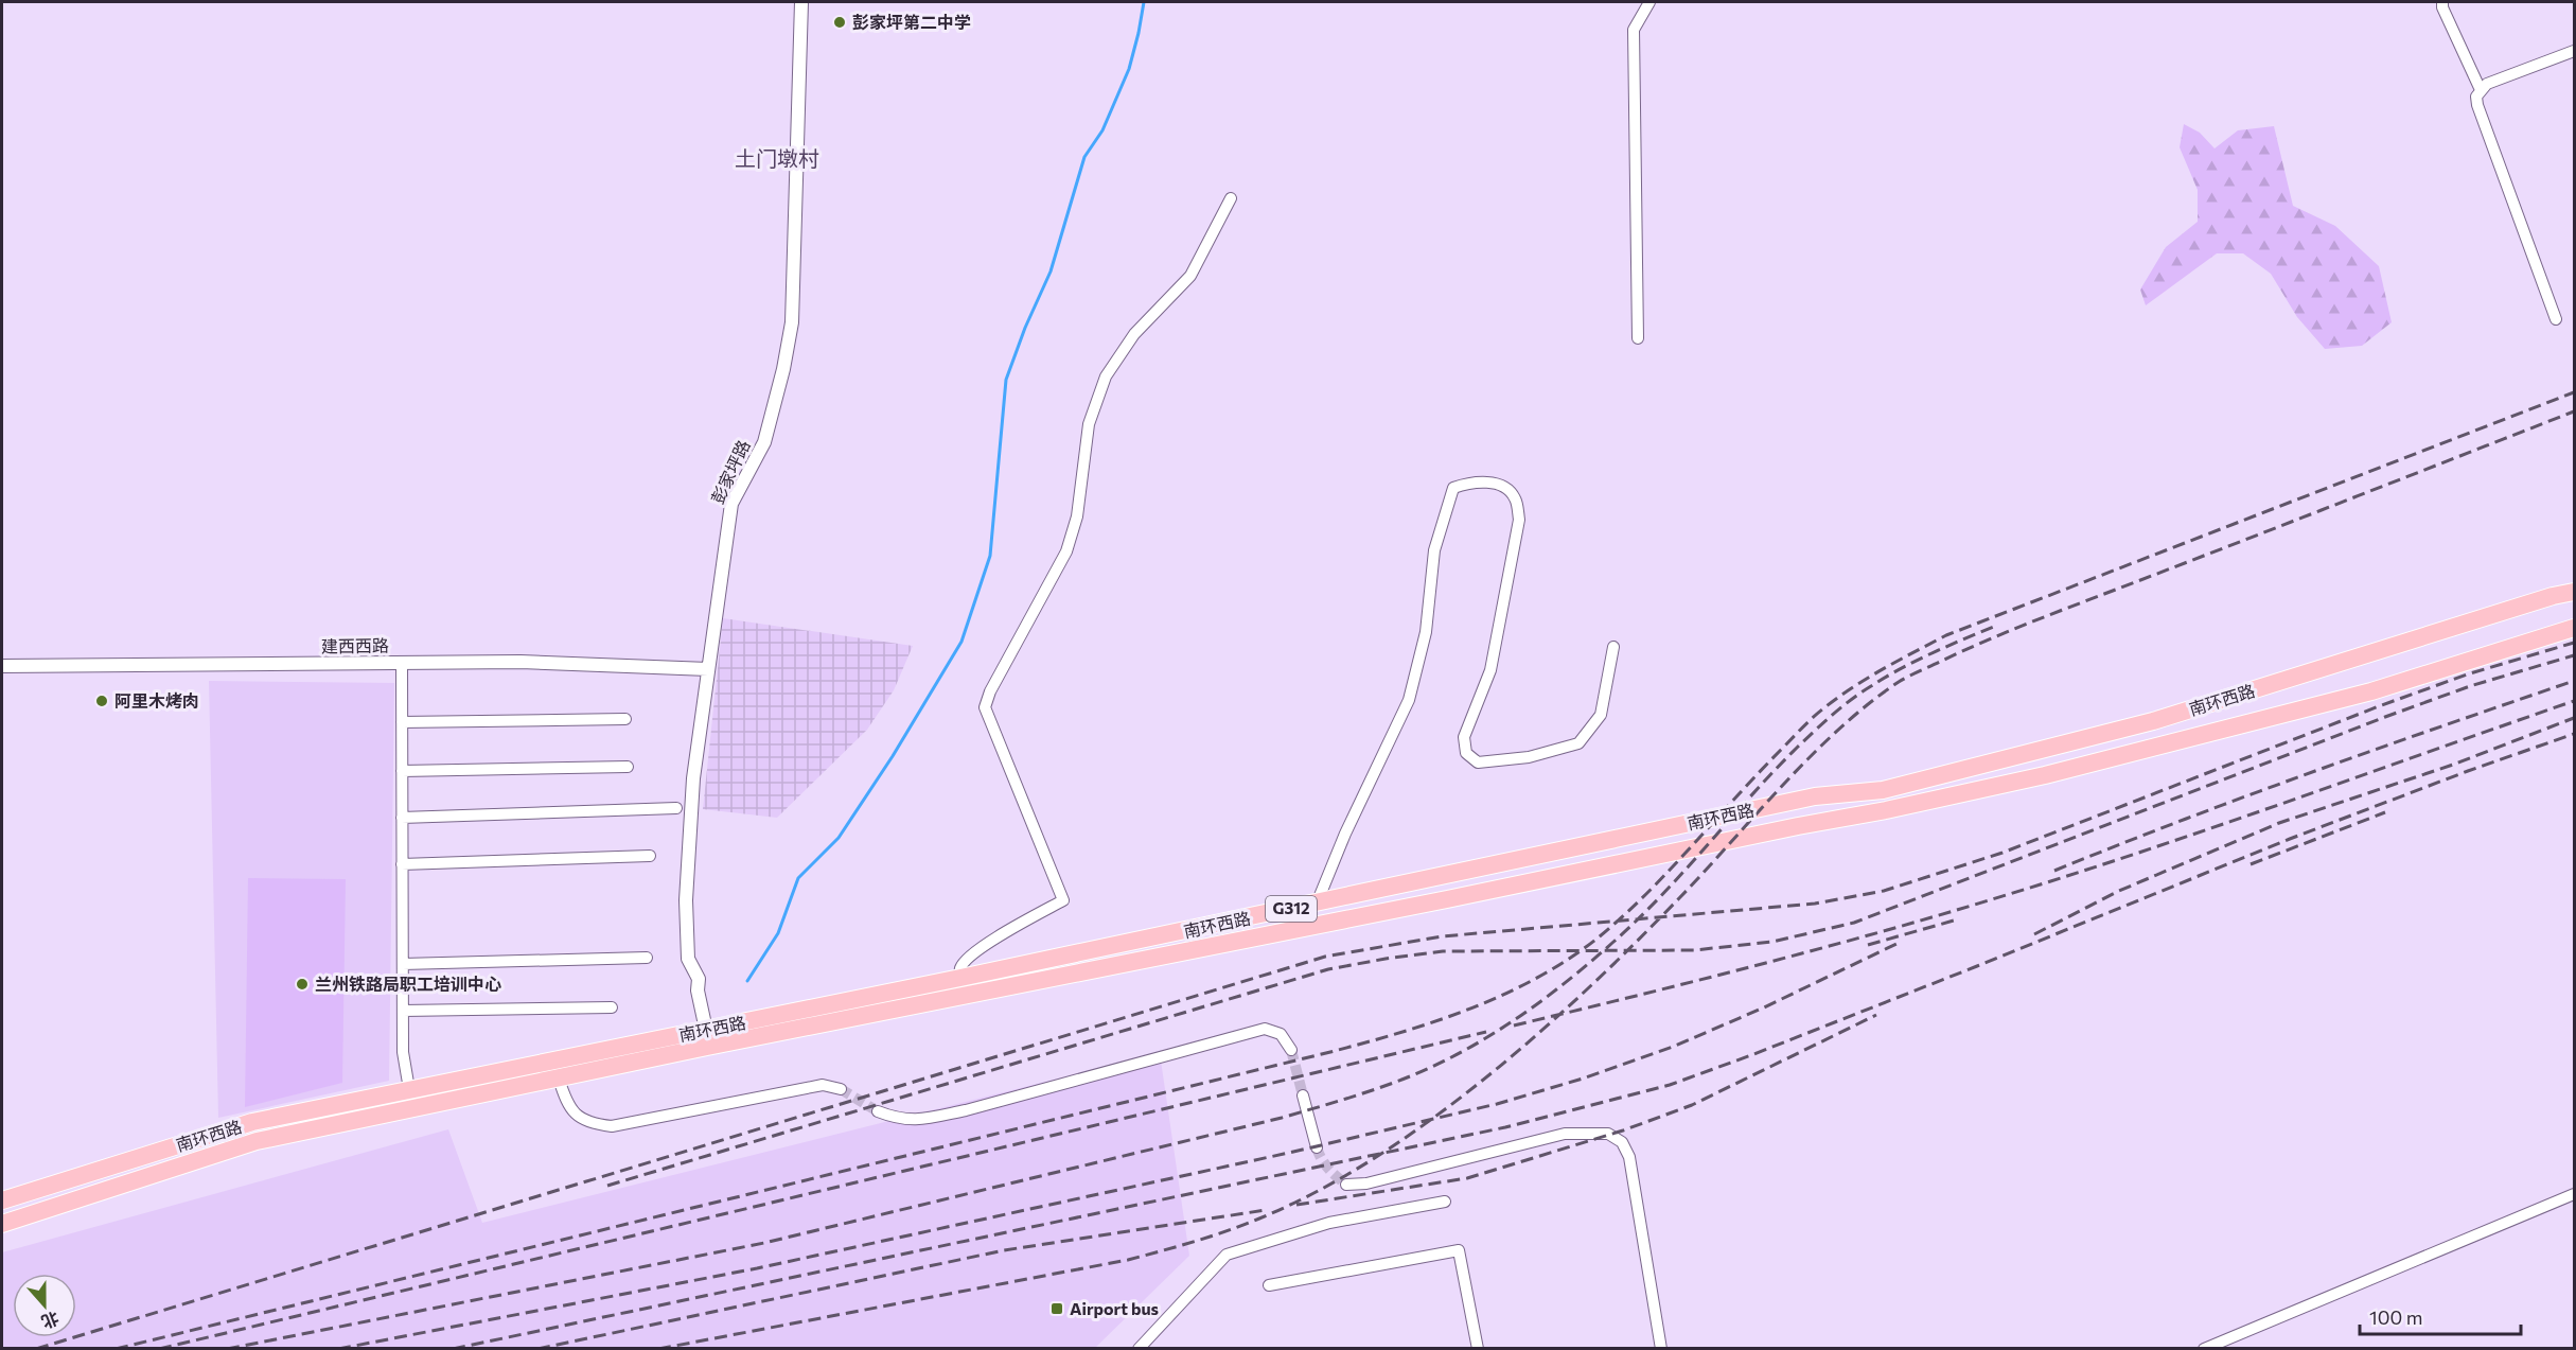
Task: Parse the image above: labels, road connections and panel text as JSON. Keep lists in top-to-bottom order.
{
  "streets": {
    "highway": ["南环西路", "G312"],
    "street": ["彭家坪路", "建西西路"]
  },
  "crossings": [
    ["彭家坪路", "建西西路"],
    ["彭家坪路", "南环西路"]
  ],
  "districts": ["土门墩村"],
  "places": {
    "other": ["彭家坪第二中学", "阿里木烤肉", "兰州铁路局职工培训中心"],
    "transit": ["Airport bus"]
  },
  "scale_bar": "100 m",
  "north": "bottom"
}
